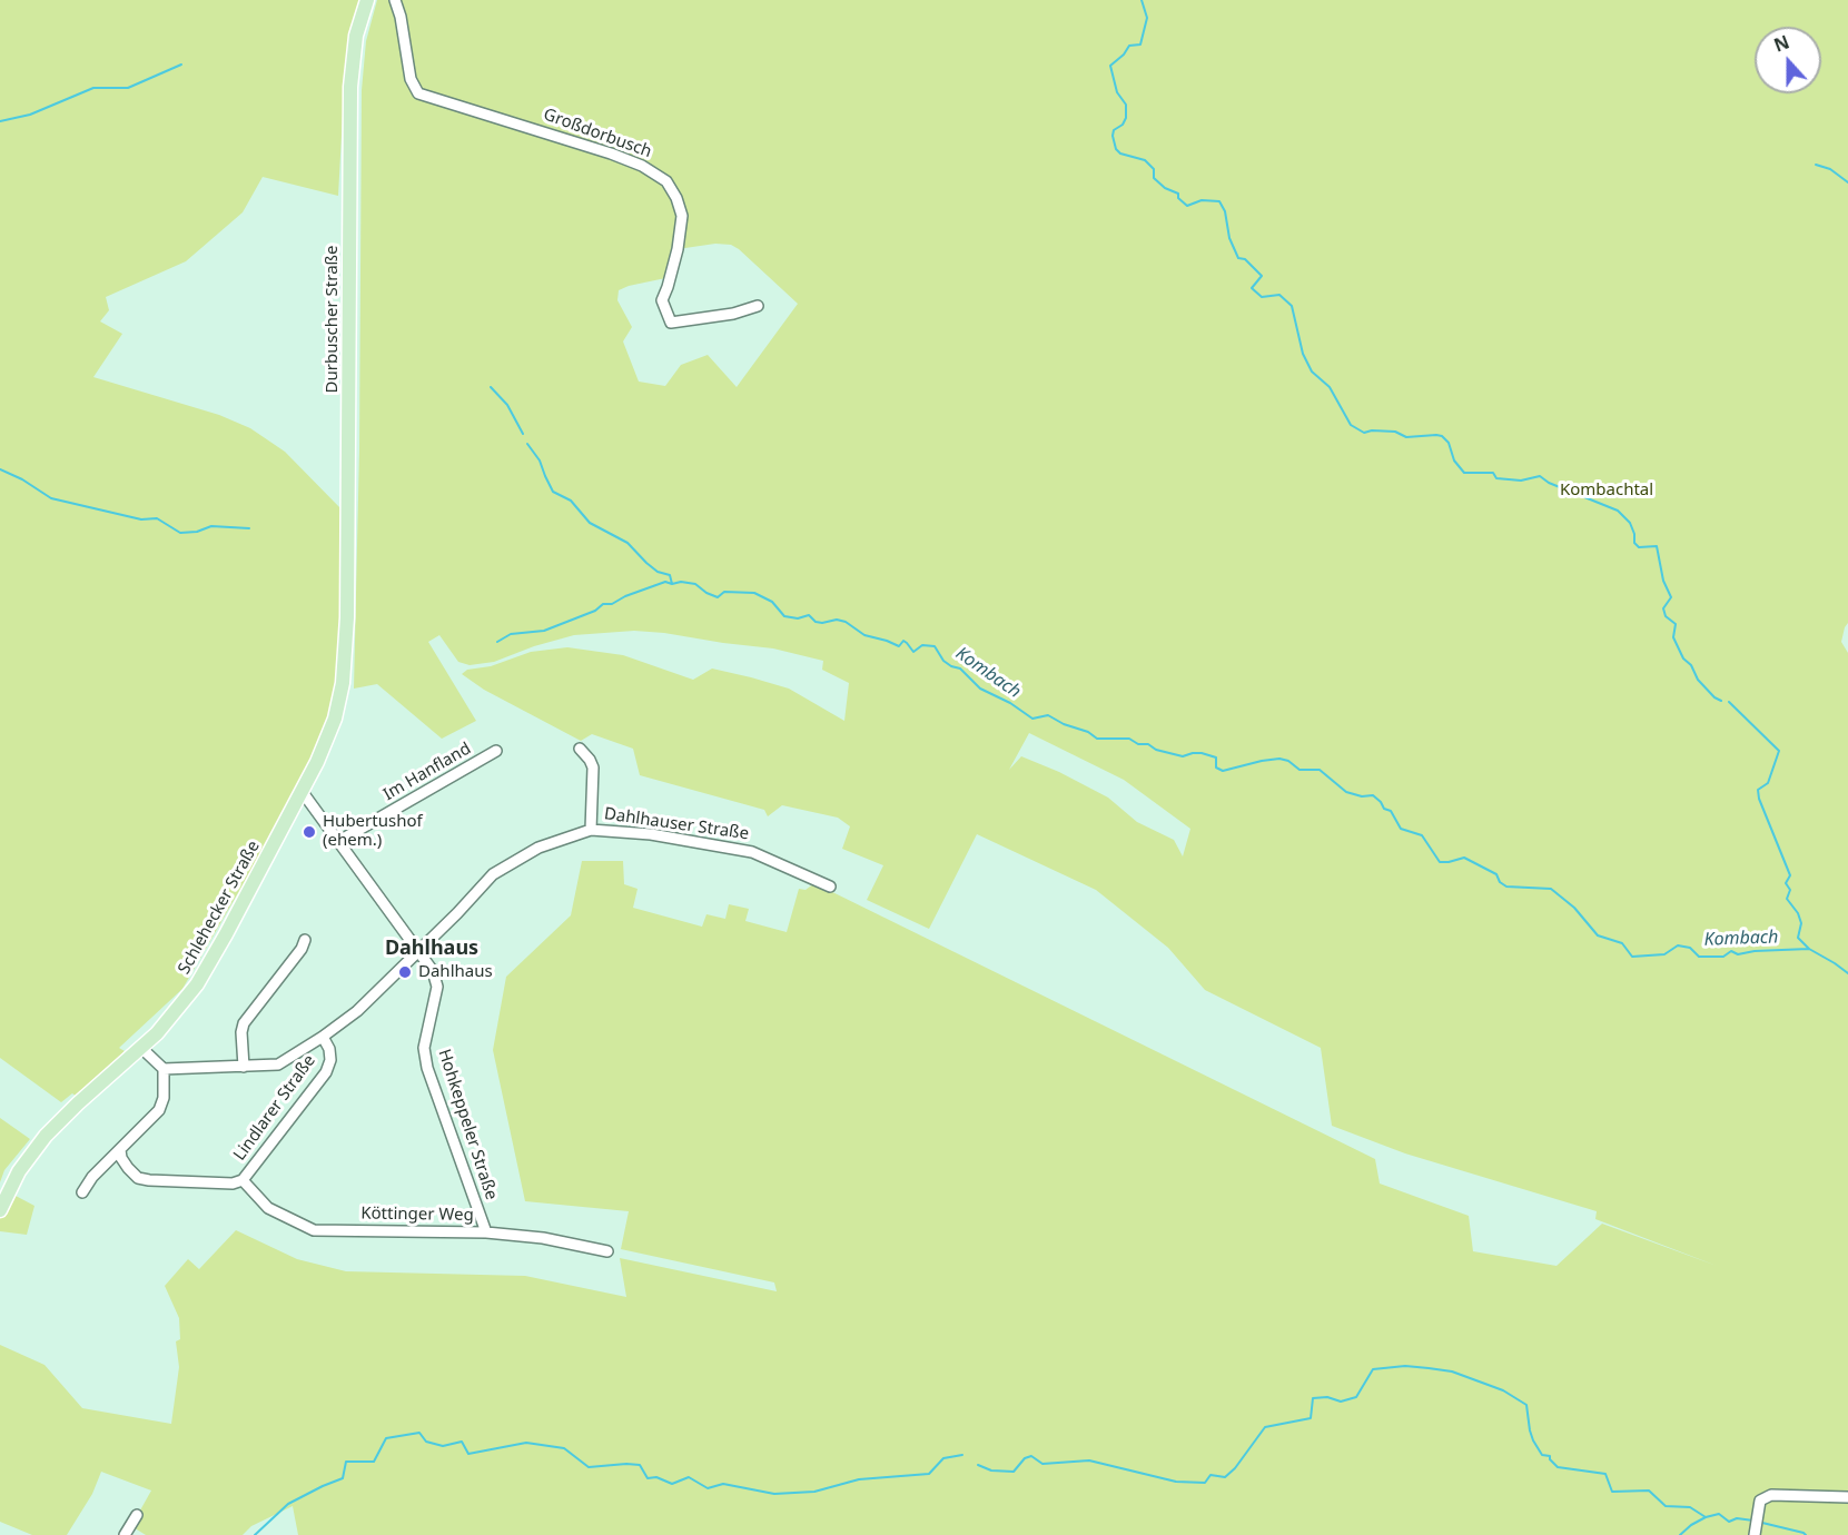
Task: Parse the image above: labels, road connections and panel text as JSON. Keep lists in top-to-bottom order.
{
  "streets": {
    "main road": ["Durbuscher Straße", "Schlehecker Straße"],
    "street": [
      "Großdorbusch",
      "Im Hanfland",
      "Dahlhauser Straße",
      "Lindlarer Straße",
      "Hohkeppeler Straße",
      "Köttinger Weg"
    ]
  },
  "crossings": [
    ["Durbuscher Straße", "Schlehecker Straße"],
    ["Im Hanfland", "Hohkeppeler Straße"],
    ["Dahlhauser Straße", "Lindlarer Straße"],
    ["Dahlhauser Straße", "Hohkeppeler Straße"],
    ["Schlehecker Straße", "Hohkeppeler Straße"],
    ["Lindlarer Straße", "Köttinger Weg"],
    ["Hohkeppeler Straße", "Köttinger Weg"]
  ],
  "districts": ["Dahlhaus"],
  "water": ["Kombach"],
  "parks": ["Kombachtal"],
  "places": ["Hubertushof (ehem.)", "Dahlhaus"],
  "north": "top"
}
